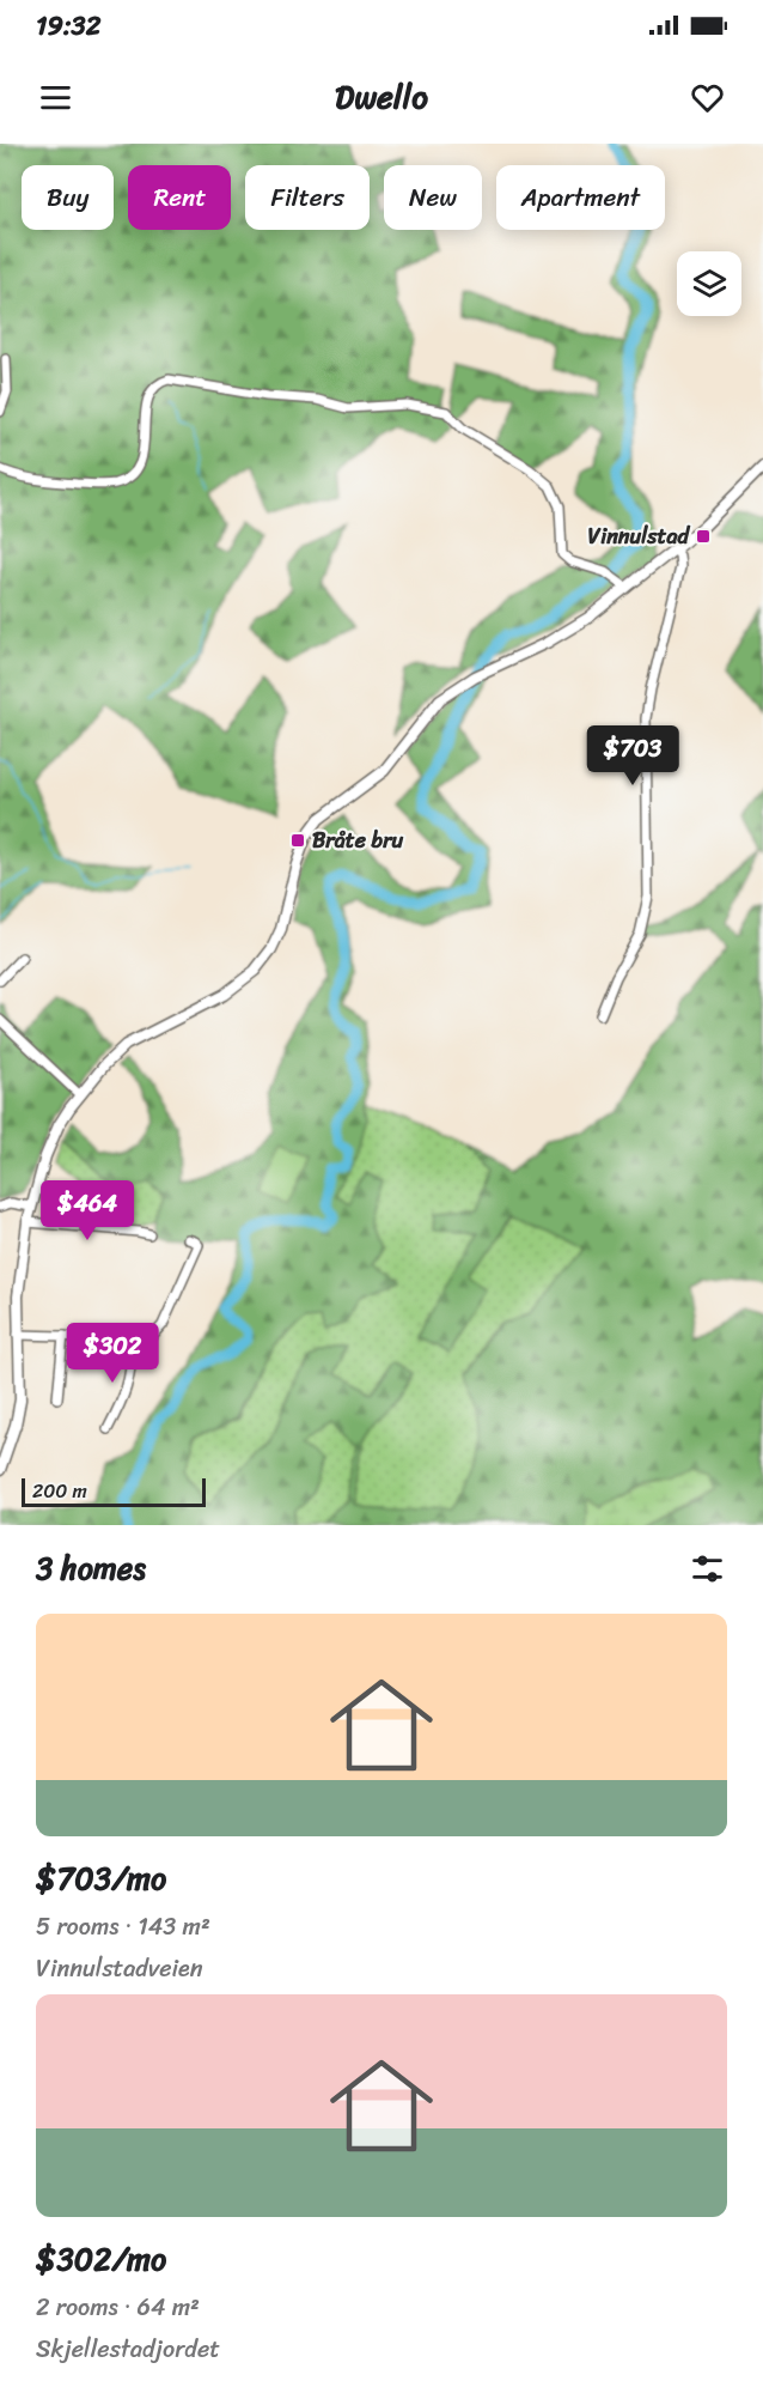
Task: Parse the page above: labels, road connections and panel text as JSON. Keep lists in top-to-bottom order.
{
  "places": {
    "transit": ["Vinnulstad", "Bråte bru"]
  },
  "scale_bar": "200 m",
  "page": {
    "status": "19:32",
    "header": "Dwello",
    "chip": [
      "Buy",
      "Rent",
      "Filters",
      "New",
      "Apartment"
    ],
    "price": ["$703", "$464", "$302"],
    "scale": "200 m",
    "heading": "3 homes",
    "list": [
      {
        "name": "$703/mo",
        "note": "5 rooms · 143 m² · Vinnulstadveien"
      },
      {
        "name": "$302/mo",
        "note": "2 rooms · 64 m² · Skjellestadjordet"
      }
    ]
  }
}
